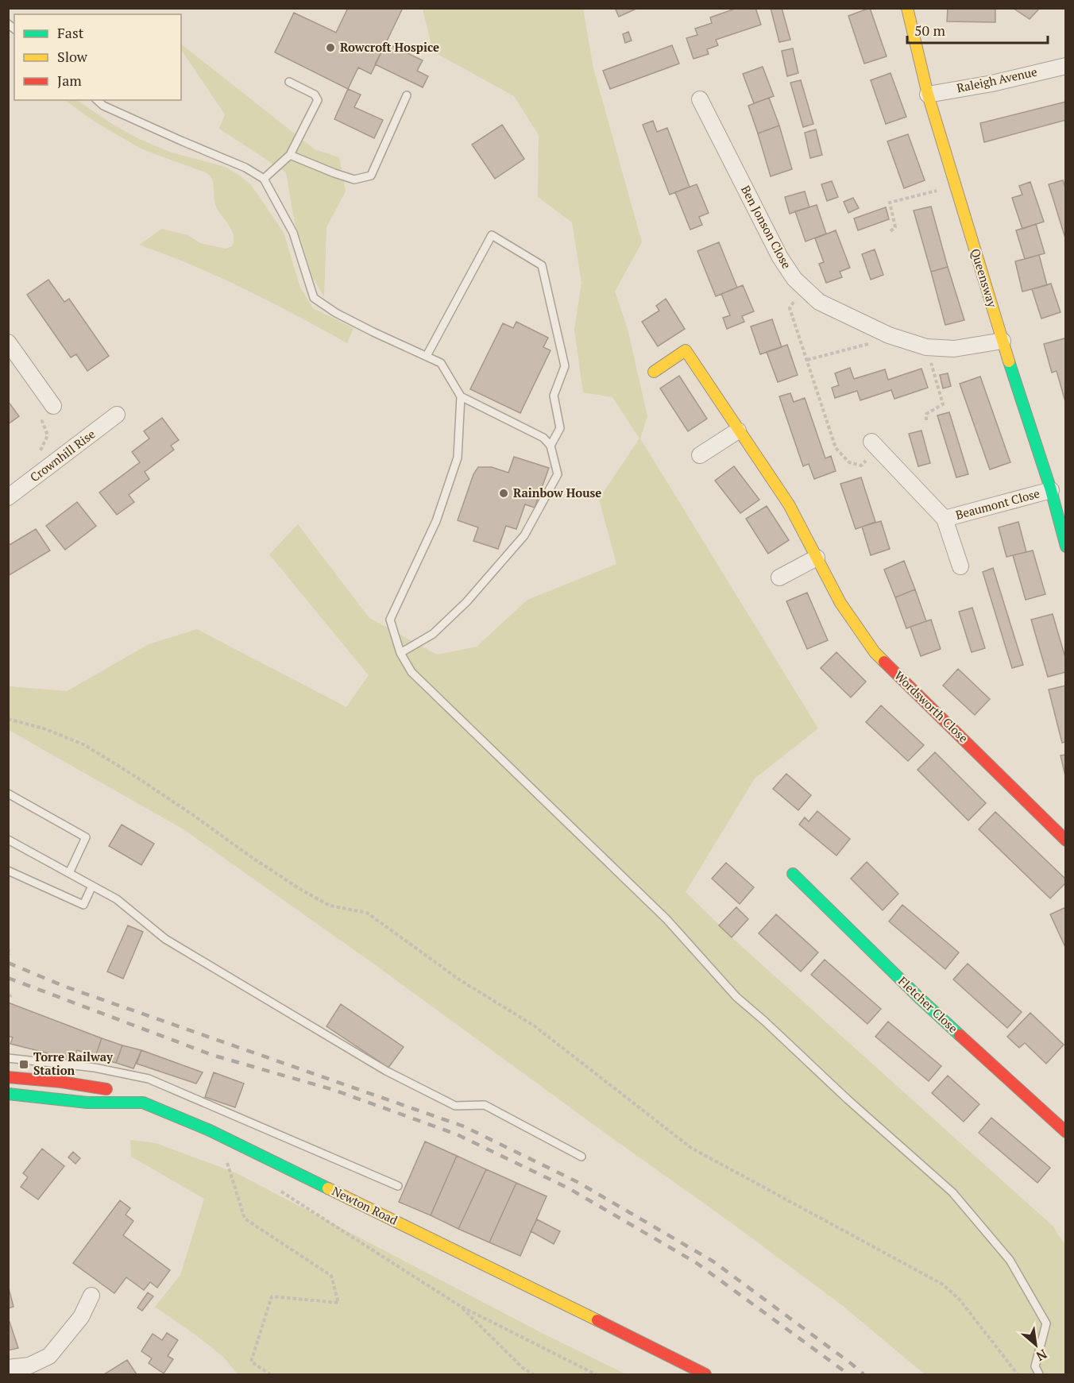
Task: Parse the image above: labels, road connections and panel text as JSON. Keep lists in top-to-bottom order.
{
  "streets": {
    "street": [
      "Raleigh Avenue",
      "Ben Jonson Close",
      "Queensway",
      "Crownhill Rise",
      "Beaumont Close",
      "Wordsworth Close",
      "Fletcher Close",
      "Newton Road"
    ]
  },
  "crossings": [
    ["Raleigh Avenue", "Queensway"],
    ["Ben Jonson Close", "Queensway"],
    ["Queensway", "Beaumont Close"]
  ],
  "places": {
    "other": ["Rowcroft Hospice", "Rainbow House"],
    "transit": ["Torre Railway Station"]
  },
  "legend": ["Fast", "Slow", "Jam"],
  "scale_bar": "50 m",
  "north": "bottom right"
}
